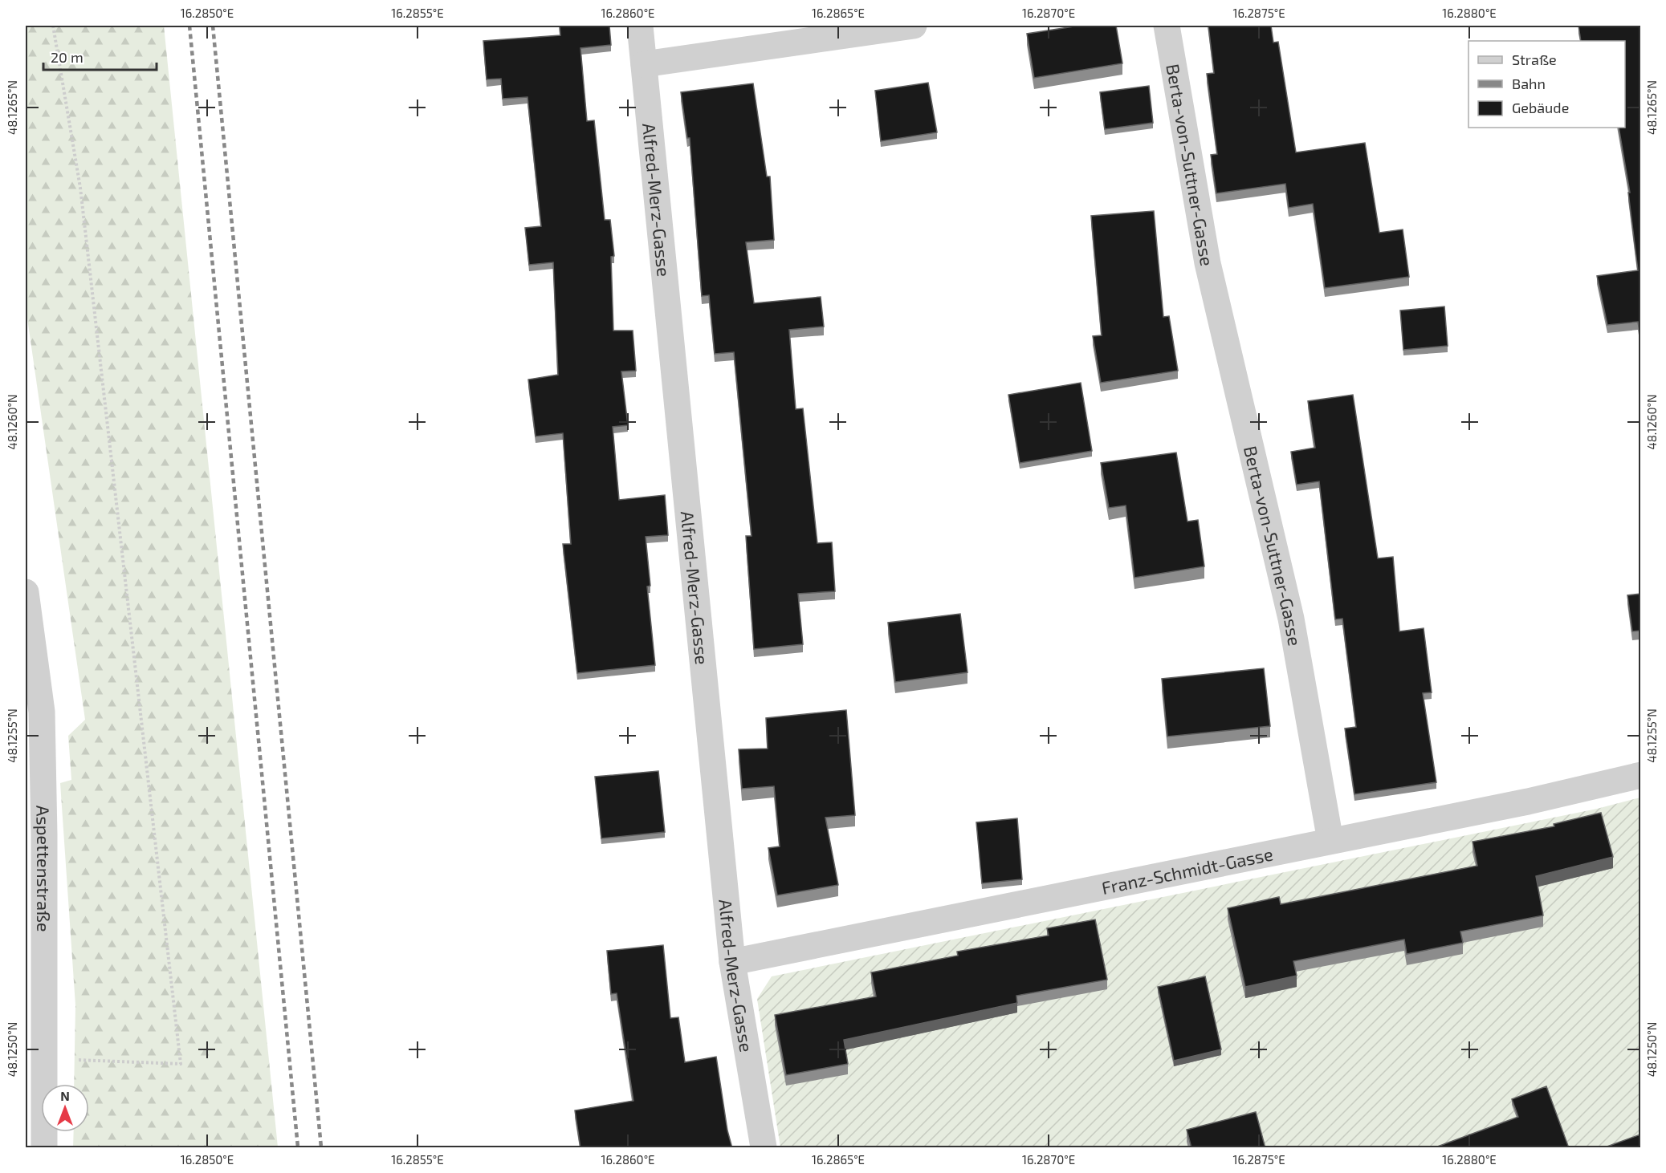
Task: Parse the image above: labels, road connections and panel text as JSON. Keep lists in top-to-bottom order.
{
  "streets": {
    "street": [
      "Berta-von-Suttner-Gasse",
      "Alfred-Merz-Gasse",
      "Aspettenstraße",
      "Franz-Schmidt-Gasse"
    ]
  },
  "crossings": [
    ["Berta-von-Suttner-Gasse", "Franz-Schmidt-Gasse"],
    ["Alfred-Merz-Gasse", "Franz-Schmidt-Gasse"]
  ],
  "legend": ["Straße", "Bahn", "Gebäude"],
  "scale_bar": "20 m",
  "north": "top",
  "coordinates": [
    "16.2850°E",
    "16.2855°E",
    "16.2860°E",
    "16.2865°E",
    "16.2870°E",
    "16.2875°E",
    "16.2880°E",
    "48.1265°N",
    "48.1260°N",
    "48.1255°N",
    "48.1250°N"
  ]
}
